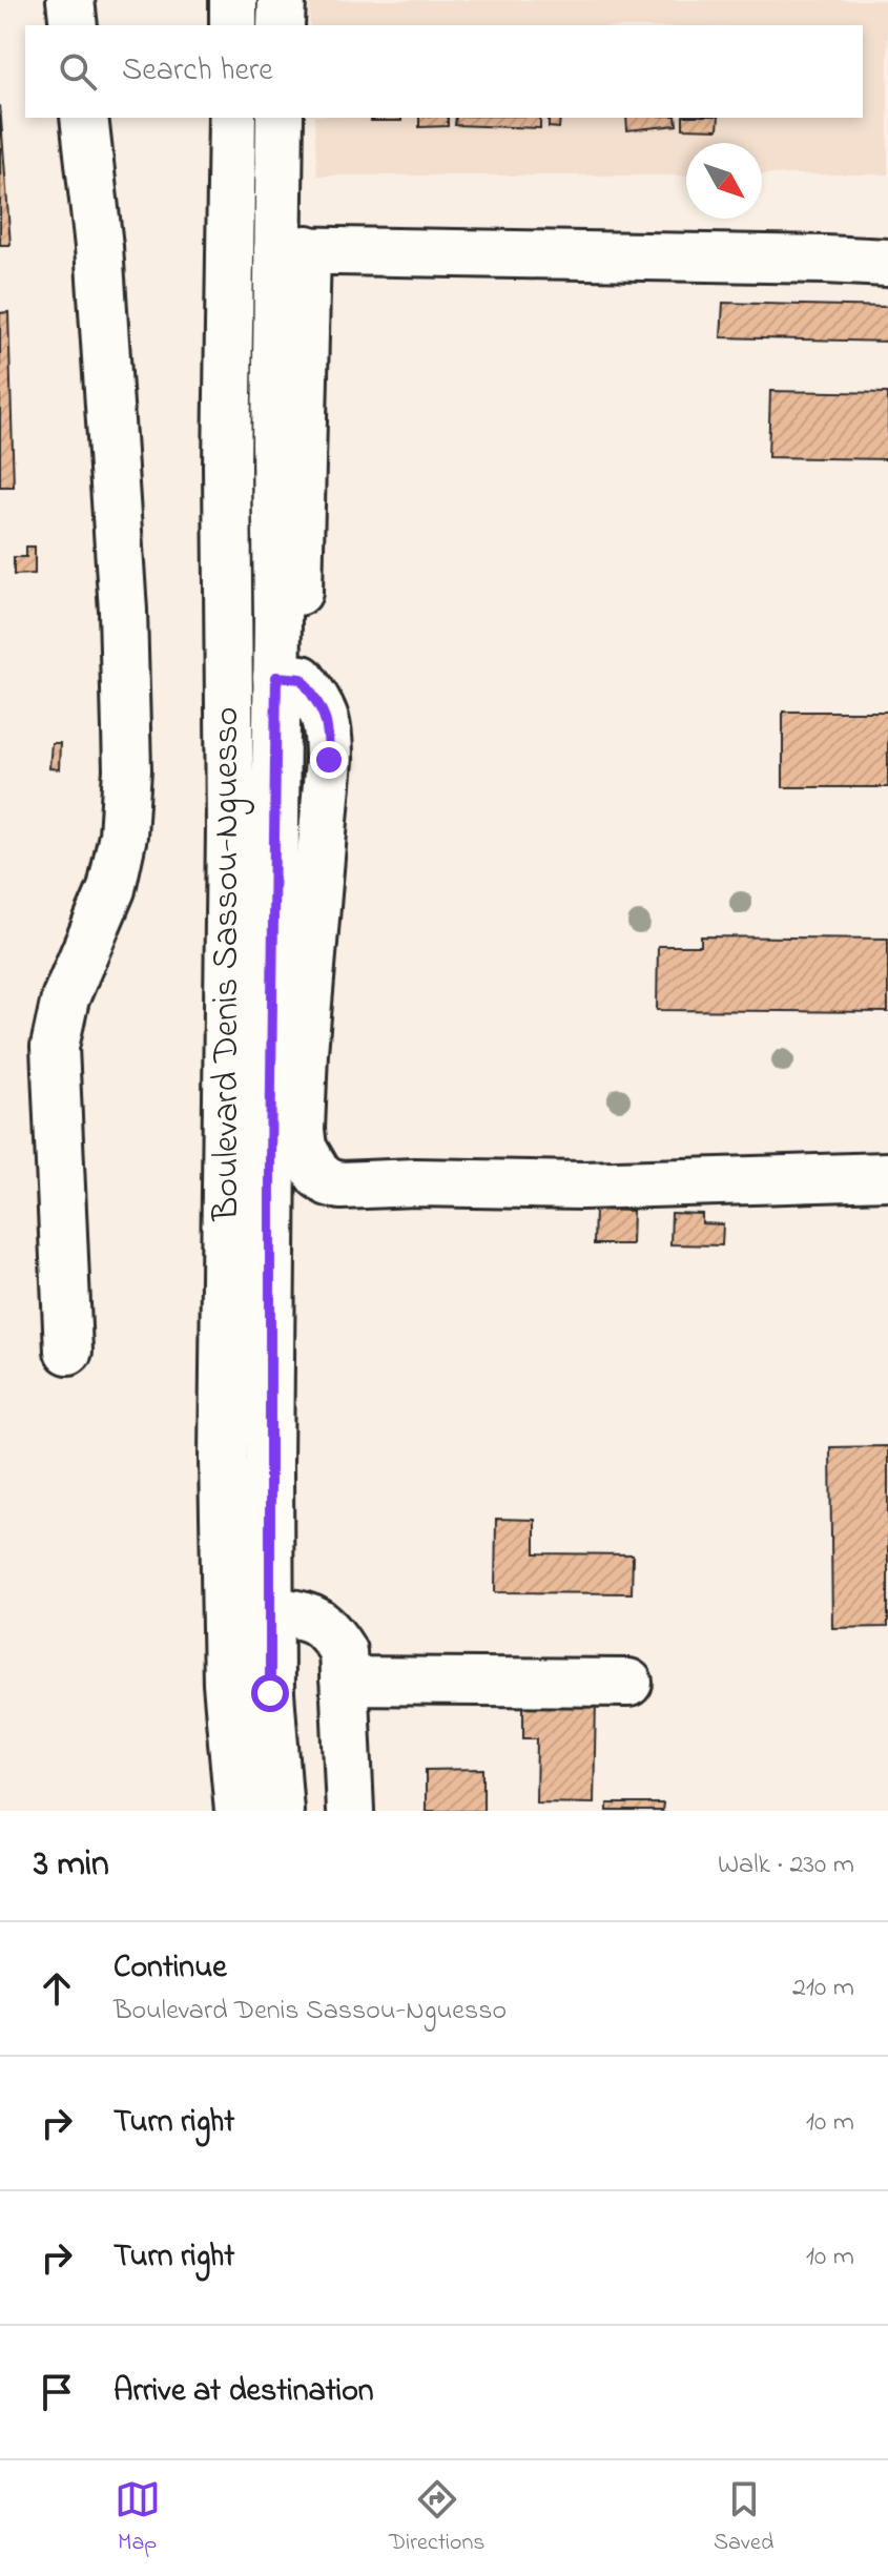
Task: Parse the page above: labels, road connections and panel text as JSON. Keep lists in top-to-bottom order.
{
  "streets": {
    "main road": ["Boulevard Denis Sassou-Nguesso"]
  },
  "north": "bottom right",
  "page": {
    "search": "Search here",
    "heading": ["3 min", "Walk · 230 m"],
    "list": [
      ["Continue", "Boulevard Denis Sassou-Nguesso", "210 m"],
      ["Turn right", "10 m"],
      ["Turn right", "10 m"],
      "Arrive at destination"
    ],
    "nav": ["Map", "Directions", "Saved"]
  }
}
